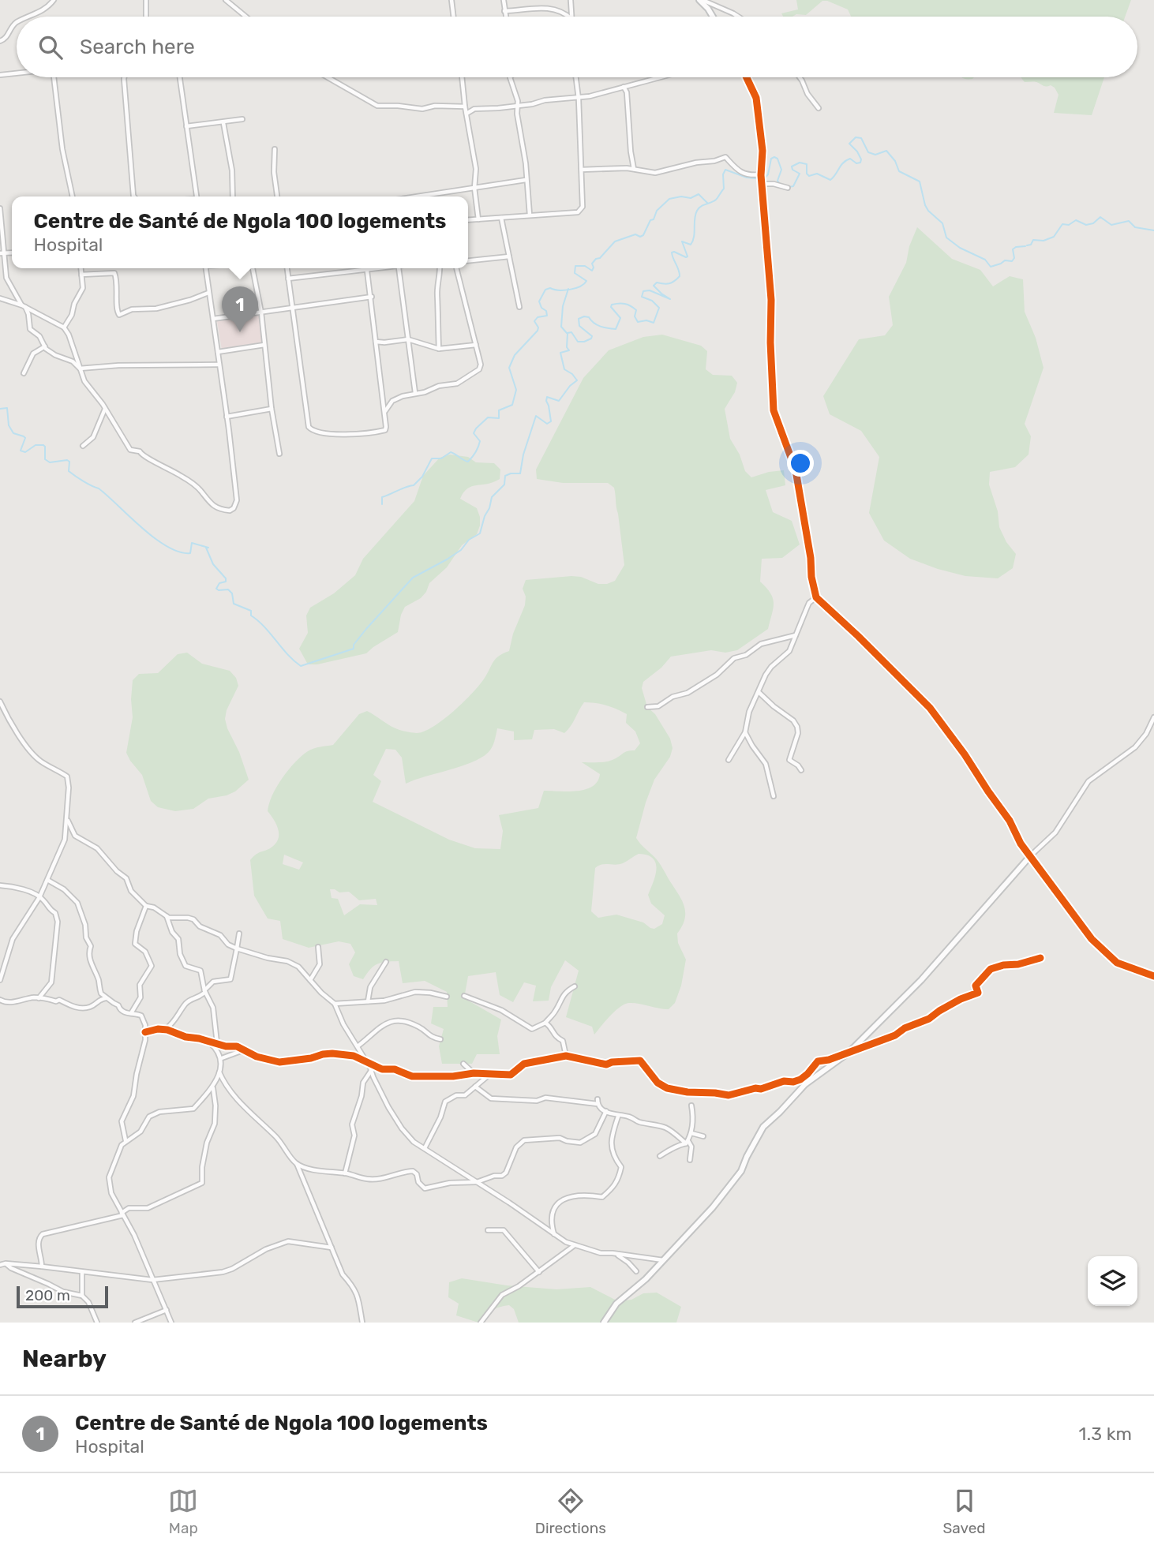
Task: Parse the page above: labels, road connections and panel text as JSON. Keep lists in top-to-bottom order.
{
  "scale_bar": "200 m",
  "page": {
    "search": "Search here",
    "popup": ["Centre de Santé de Ngola 100 logements", "Hospital"],
    "pins": "1",
    "scale": "200 m",
    "heading": "Nearby",
    "list": [
      {
        "mark": "1",
        "name": "Centre de Santé de Ngola 100 logements",
        "note": "Hospital",
        "value": "1.3 km"
      }
    ],
    "nav": ["Map", "Directions", "Saved"]
  }
}
